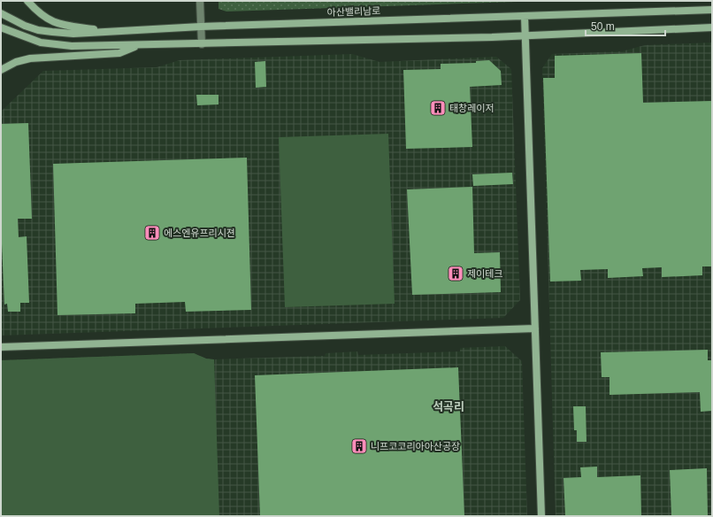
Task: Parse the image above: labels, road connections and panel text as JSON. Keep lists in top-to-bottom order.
{
  "streets": {
    "street": ["아산밸리남로"]
  },
  "districts": ["석곡리"],
  "places": {
    "building": [
      "태창레이저",
      "에스엔유프리시젼",
      "제이테크",
      "니프코코리아아산공장"
    ]
  },
  "scale_bar": "50 m"
}
